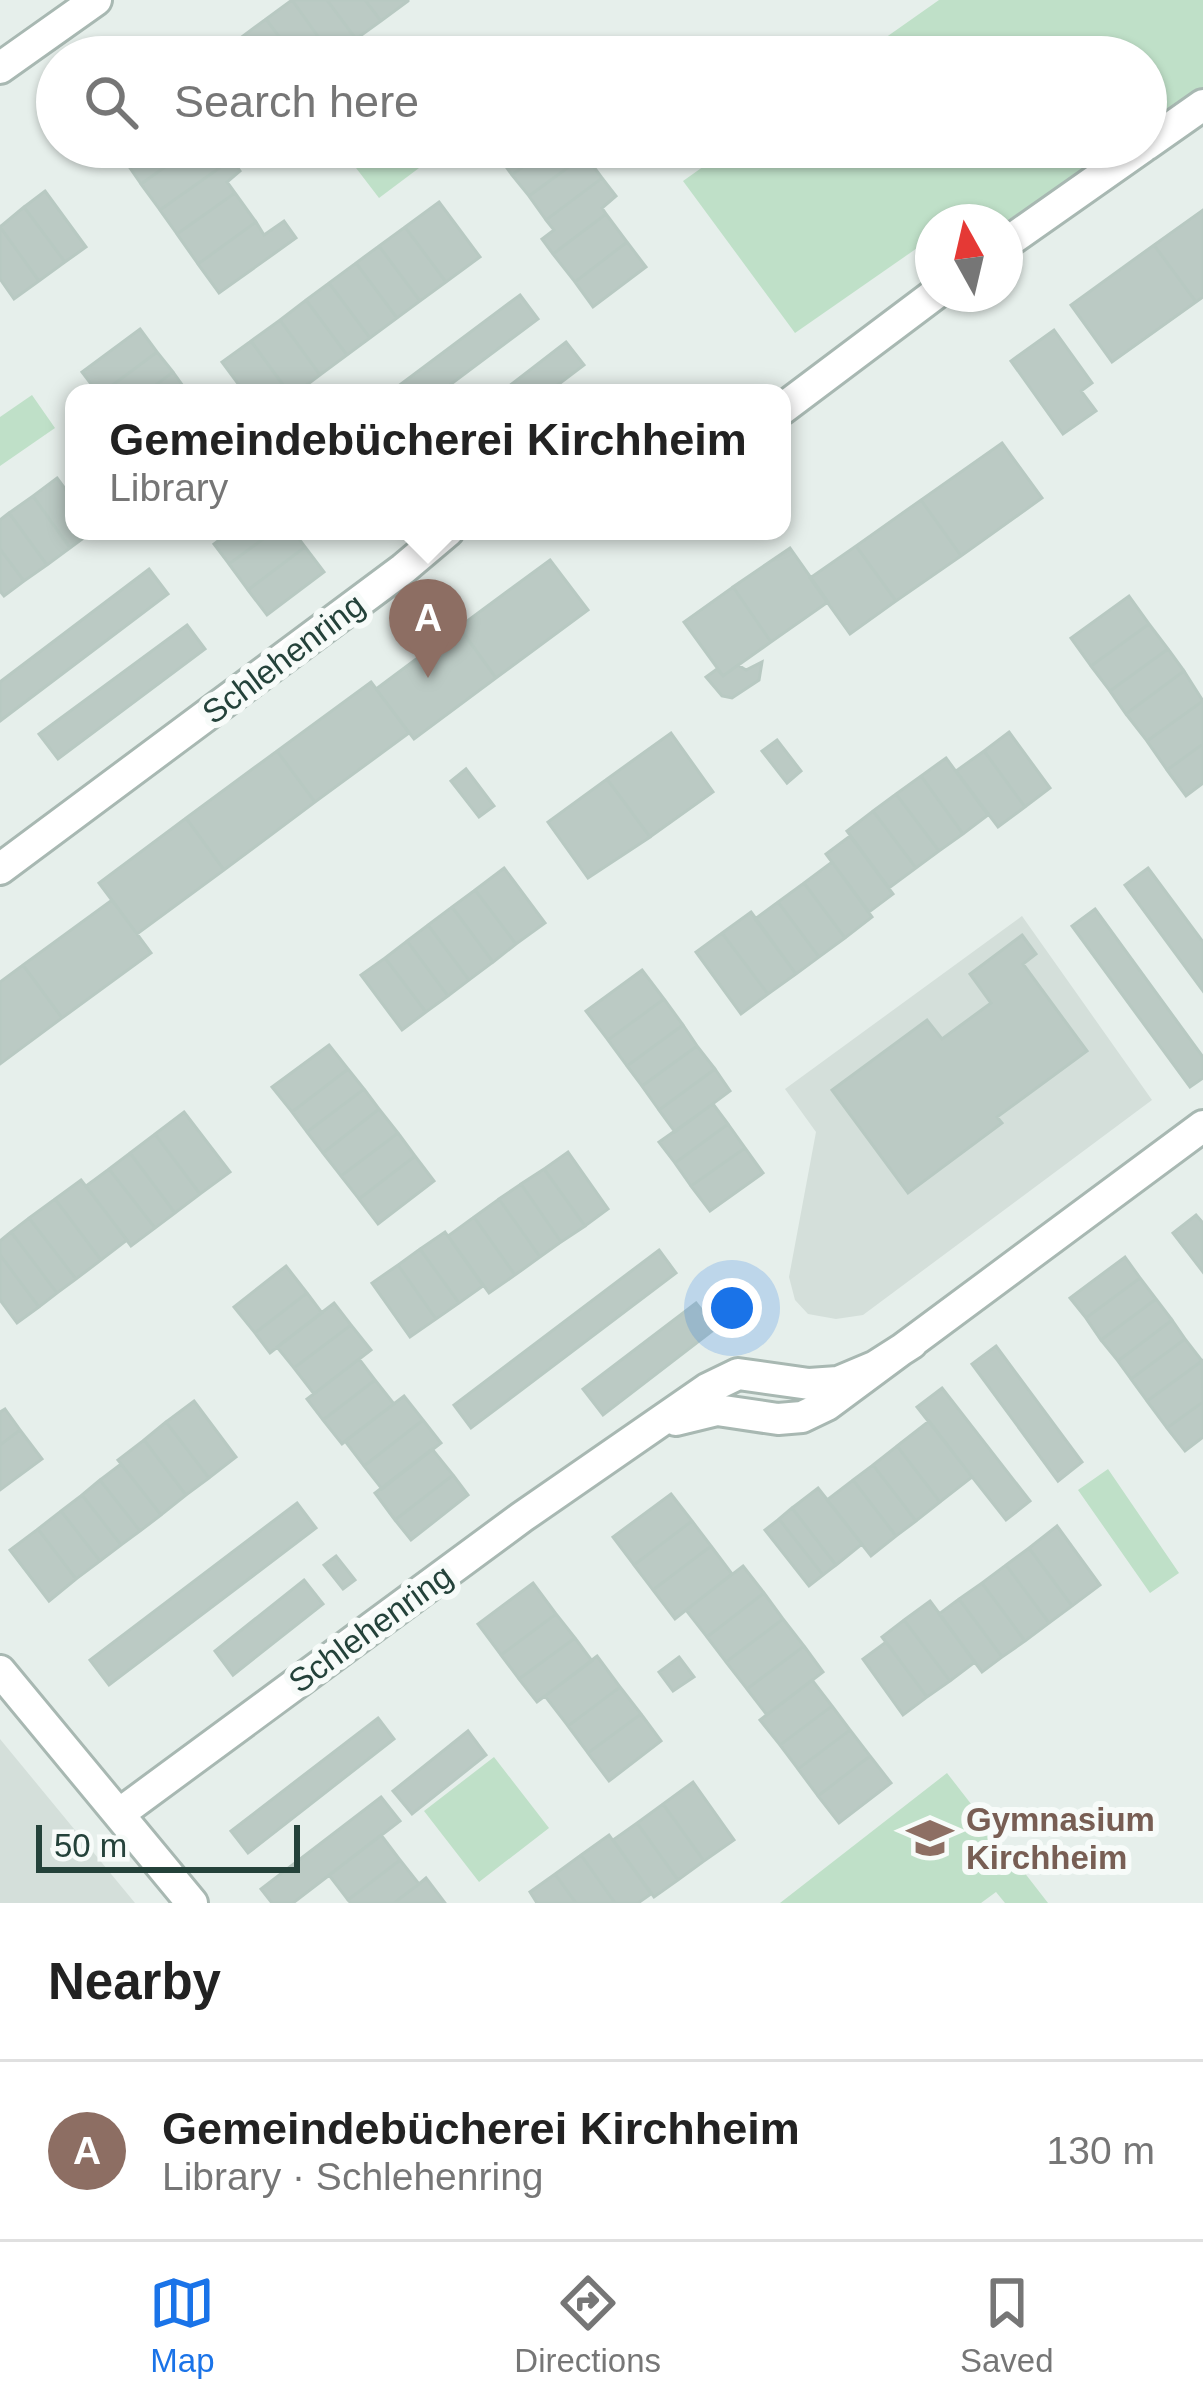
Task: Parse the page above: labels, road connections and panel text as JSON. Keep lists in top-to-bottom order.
{
  "streets": {
    "street": ["Schlehenring"]
  },
  "places": {
    "school or university": ["Gymnasium Kirchheim"]
  },
  "scale_bar": "50 m",
  "north": "top",
  "page": {
    "search": "Search here",
    "popup": ["Gemeindebücherei Kirchheim", "Library"],
    "pins": "A",
    "scale": "50 m",
    "heading": "Nearby",
    "list": [
      {
        "mark": "A",
        "name": "Gemeindebücherei Kirchheim",
        "note": "Library · Schlehenring",
        "value": "130 m"
      }
    ],
    "nav": ["Map", "Directions", "Saved"]
  }
}
